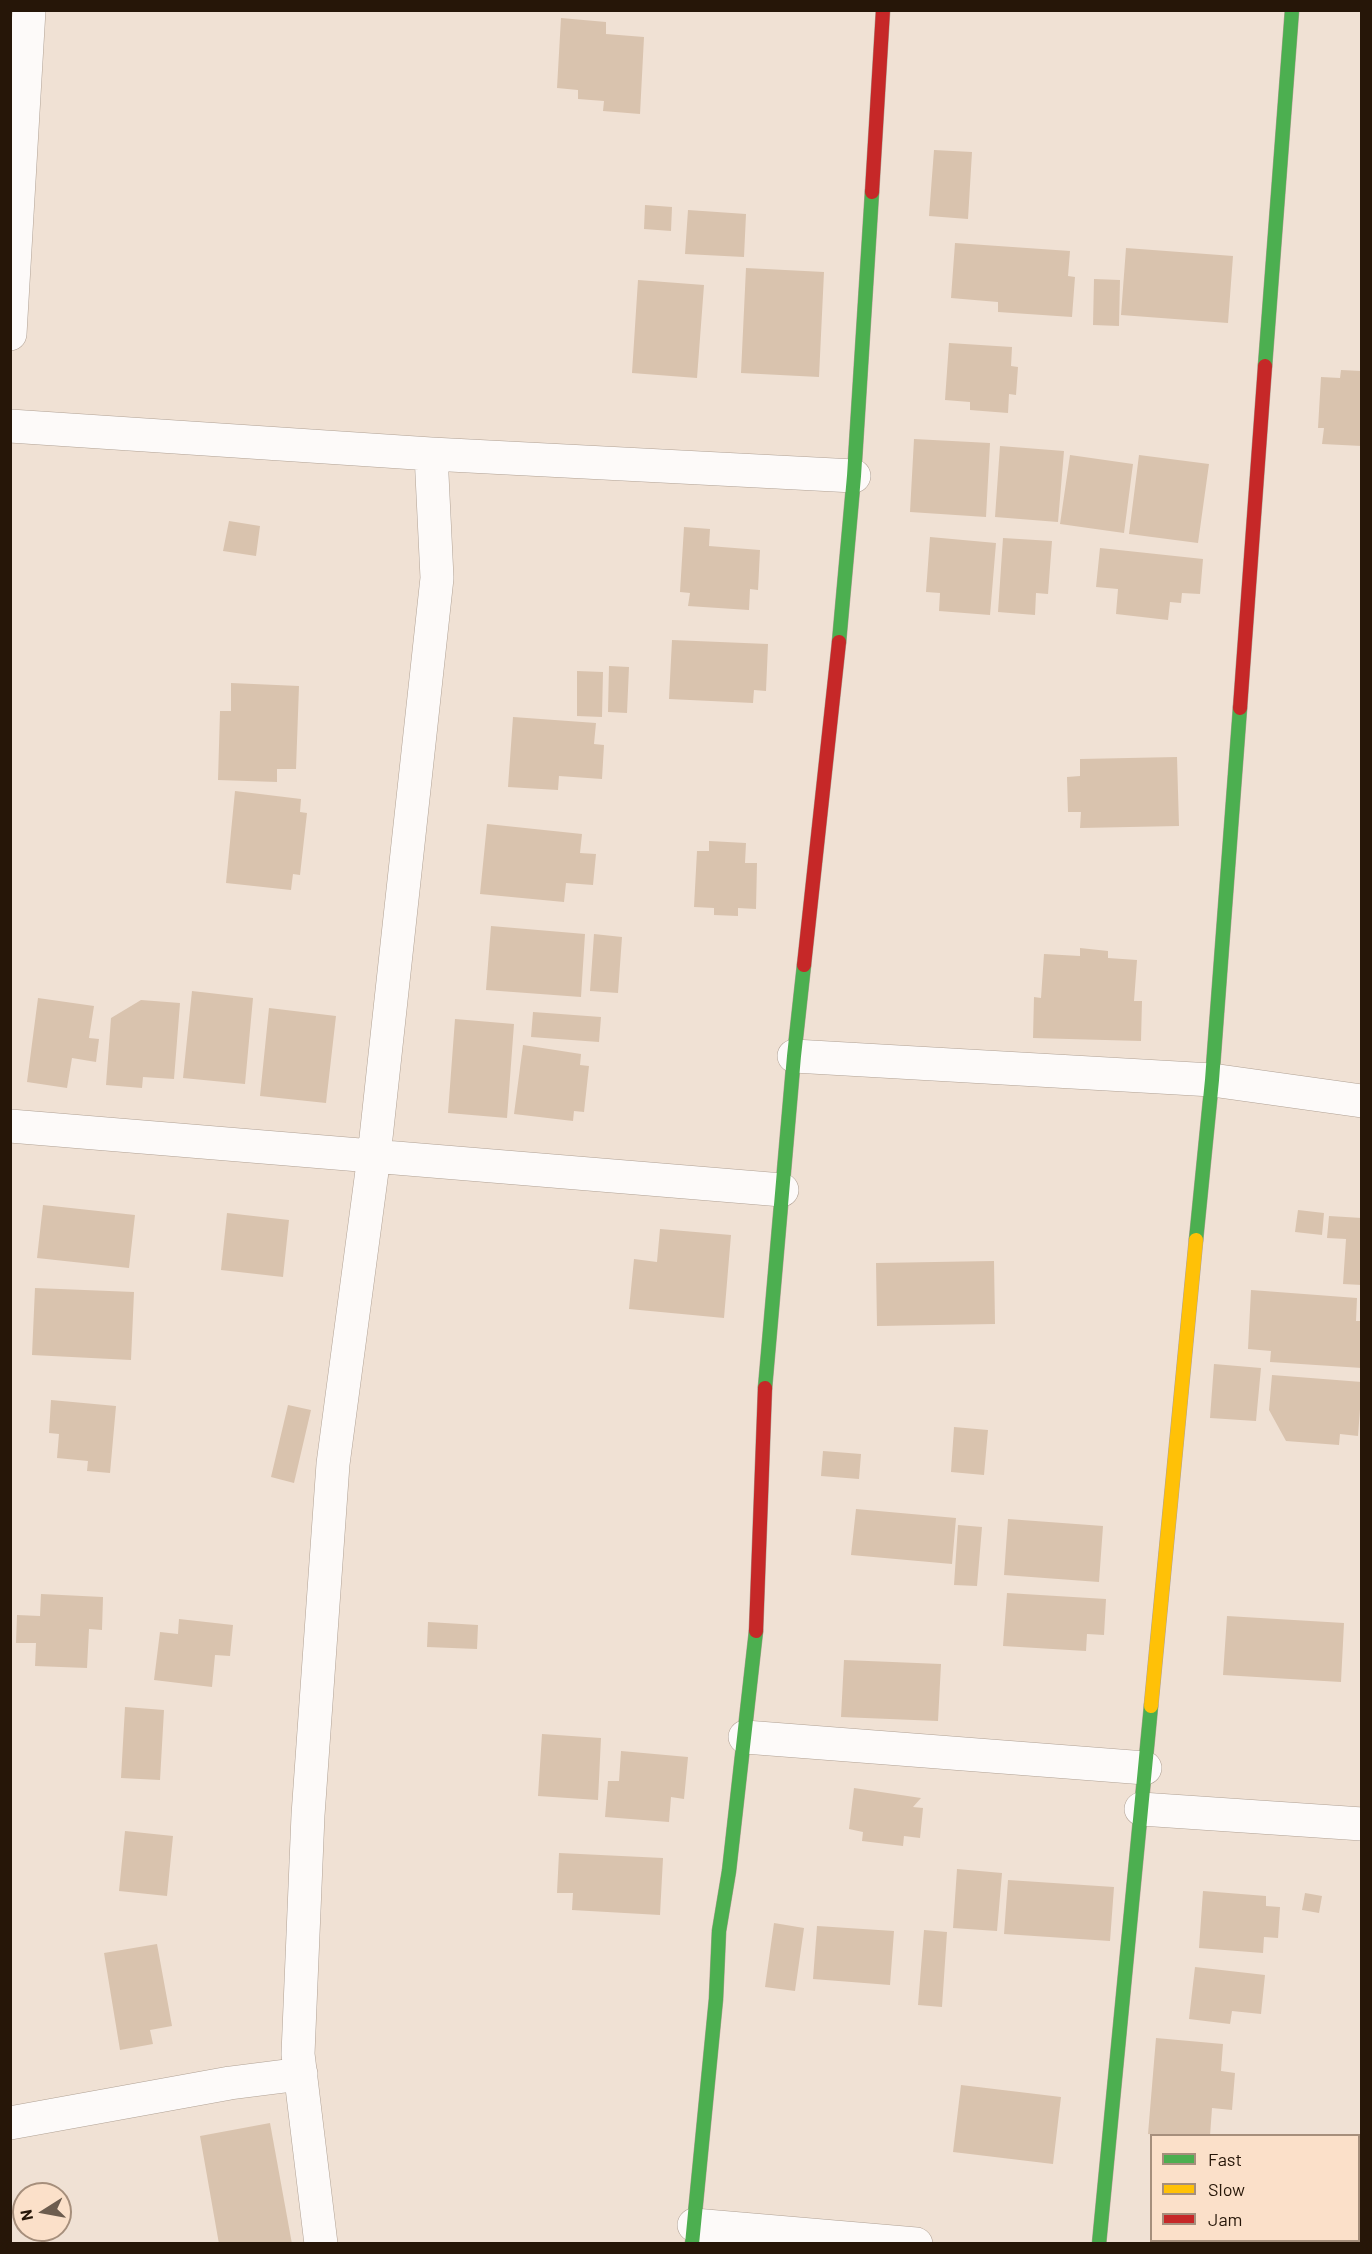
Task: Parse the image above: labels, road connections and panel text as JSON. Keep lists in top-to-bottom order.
{
  "legend": ["Fast", "Slow", "Jam"],
  "north": "left"
}
